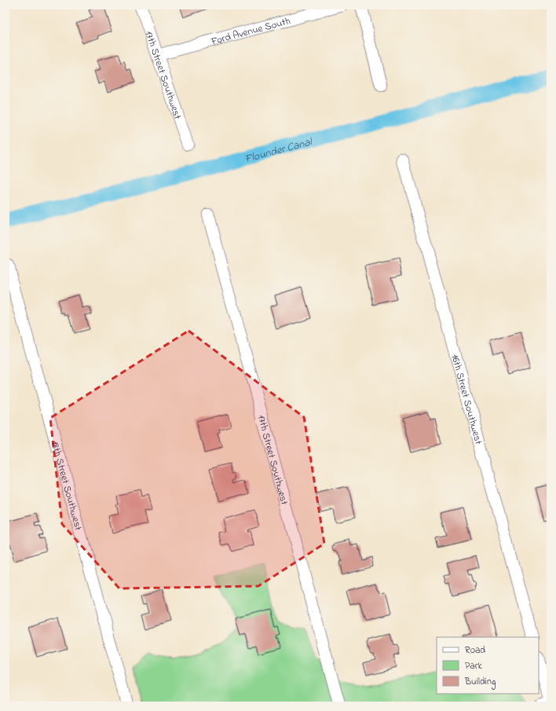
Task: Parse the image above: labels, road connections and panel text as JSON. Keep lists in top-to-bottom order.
{
  "streets": {
    "street": [
      "Ford Avenue South",
      "17th Street Southwest",
      "16th Street Southwest",
      "18th Street Southwest"
    ]
  },
  "crossings": [
    ["Ford Avenue South", "17th Street Southwest"]
  ],
  "water": ["Flounder Canal"],
  "legend": ["Road", "Park", "Building"]
}
